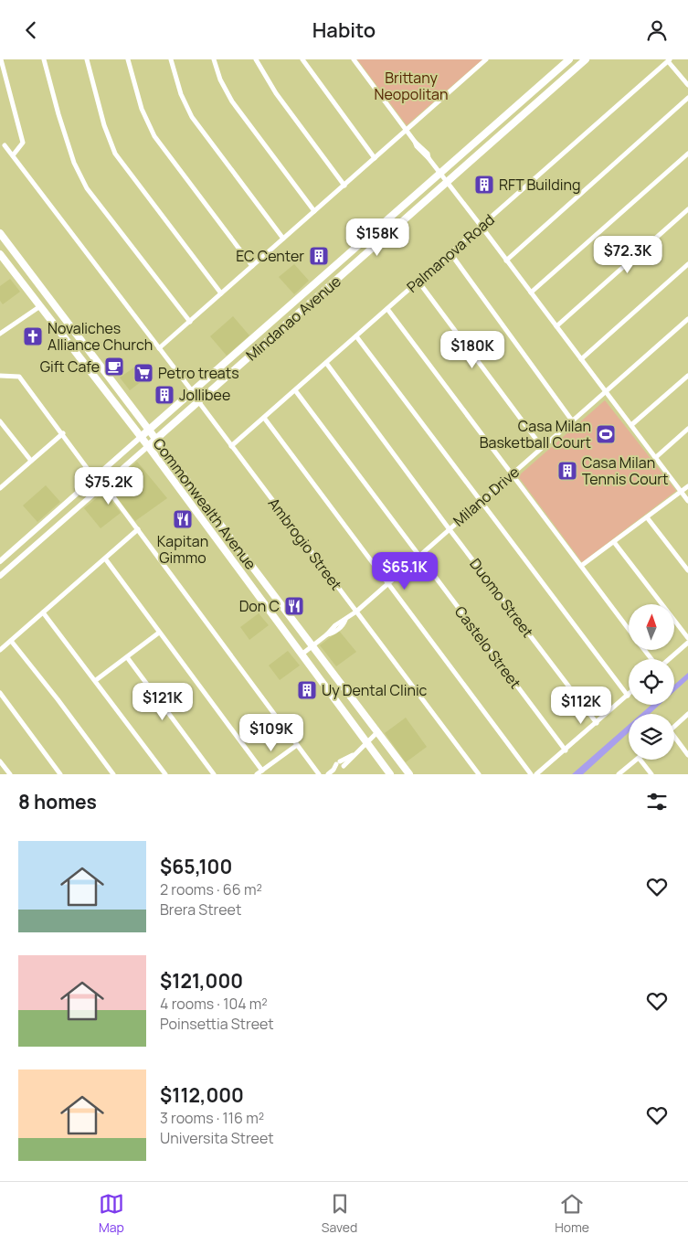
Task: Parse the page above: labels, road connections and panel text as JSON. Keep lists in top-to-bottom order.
{
  "streets": {
    "main road": ["Mindanao Avenue", "Commonwealth Avenue"],
    "street": [
      "Palmanova Road",
      "Milano Drive",
      "Ambrogio Street",
      "Duomo Street",
      "Castelo Street"
    ]
  },
  "crossings": [
    ["Palmanova Road", "Ambrogio Street"],
    ["Palmanova Road", "Duomo Street"],
    ["Palmanova Road", "Castelo Street"],
    ["Mindanao Avenue", "Commonwealth Avenue"],
    ["Mindanao Avenue", "Ambrogio Street"],
    ["Milano Drive", "Commonwealth Avenue"],
    ["Milano Drive", "Ambrogio Street"],
    ["Milano Drive", "Duomo Street"],
    ["Milano Drive", "Castelo Street"]
  ],
  "parks": ["Brittany Neopolitan"],
  "places": {
    "building": [
      "RFT Building",
      "EC Center",
      "Jollibee",
      "Casa Milan Tennis Court",
      "Uy Dental Clinic"
    ],
    "church": ["Novaliches Alliance Church"],
    "cafe": ["Gift Cafe"],
    "supermarket": ["Petro treats"],
    "sports": ["Casa Milan Basketball Court"],
    "restaurant": ["Kapitan Gimmo", "Don C"]
  },
  "north": "top",
  "page": {
    "header": "Habito",
    "price": [
      "$158K",
      "$72.3K",
      "$180K",
      "$75.2K",
      "$65.1K",
      "$121K",
      "$112K",
      "$109K"
    ],
    "heading": "8 homes",
    "list": [
      {
        "name": "$65,100",
        "note": "2 rooms · 66 m² · Brera Street"
      },
      {
        "name": "$121,000",
        "note": "4 rooms · 104 m² · Poinsettia Street"
      },
      {
        "name": "$112,000",
        "note": "3 rooms · 116 m² · Universita Street"
      }
    ],
    "tabs": ["Map", "Saved", "Home"]
  }
}
